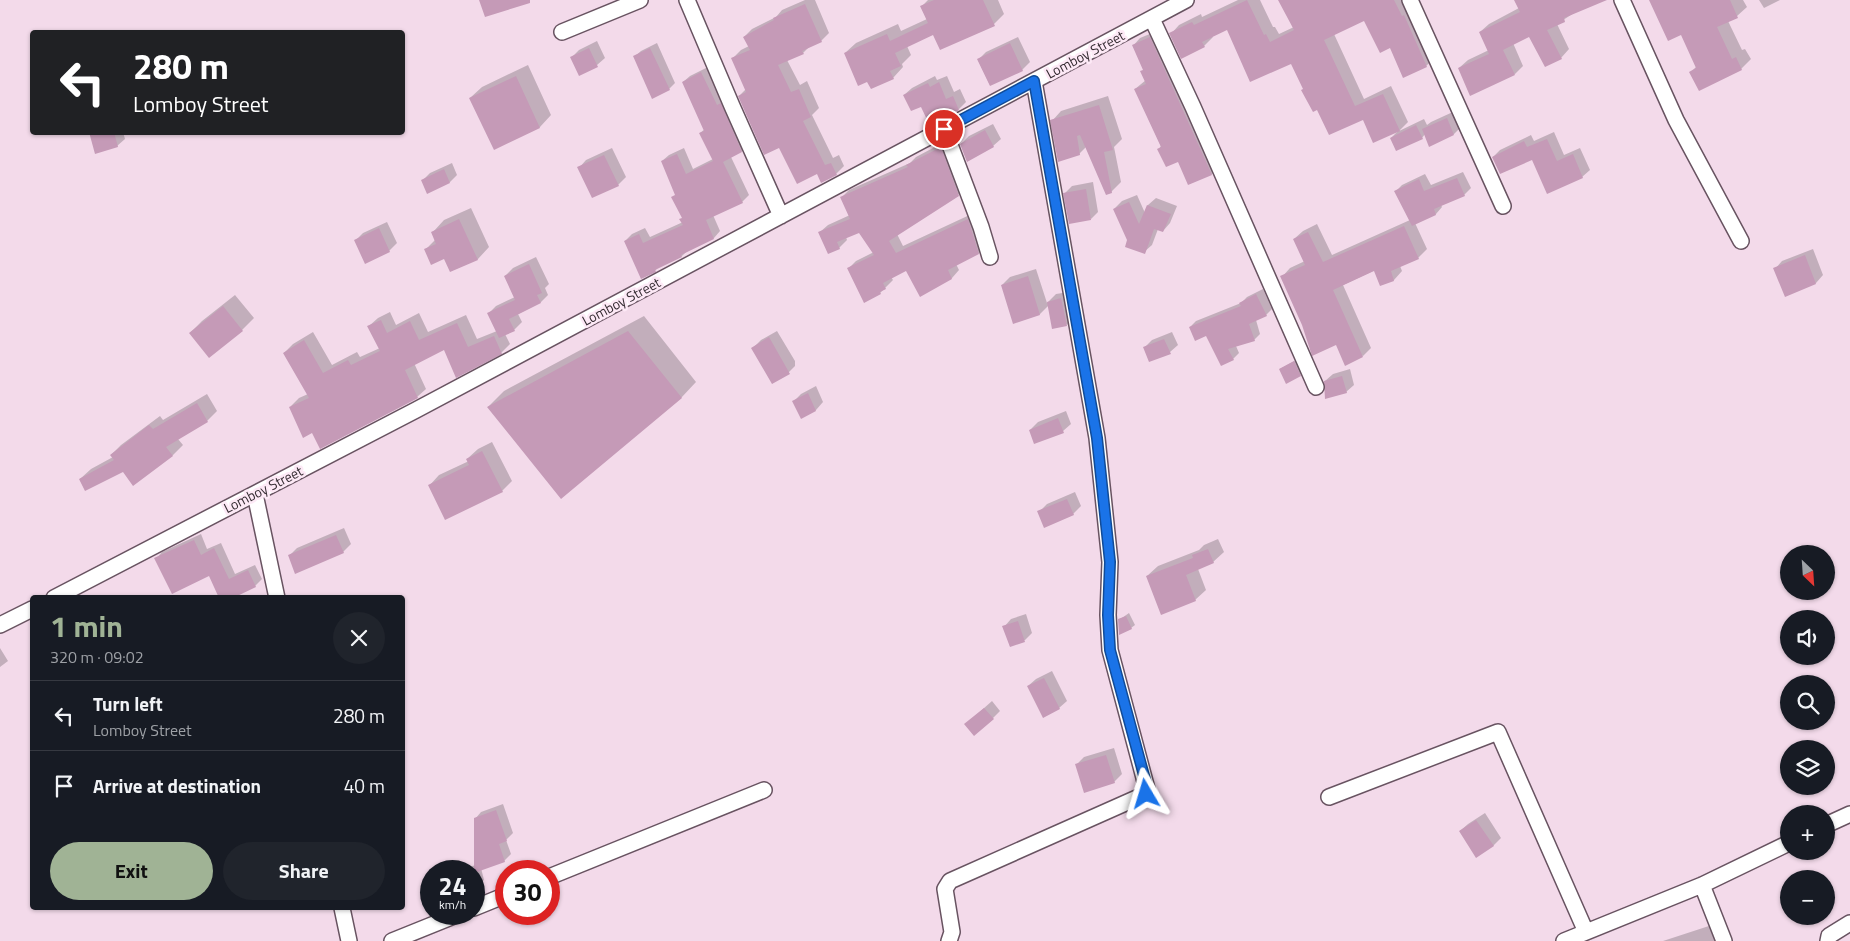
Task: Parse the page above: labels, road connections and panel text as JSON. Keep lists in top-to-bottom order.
{
  "streets": {
    "street": ["Lomboy Street"]
  },
  "north": "bottom right",
  "page": {
    "turn": ["280 m", "Lomboy Street"],
    "map_buttons": ["+", "−"],
    "heading": ["1 min", "320 m · 09:02"],
    "list": [
      {
        "name": "Turn left",
        "note": "Lomboy Street",
        "value": "280 m"
      },
      {
        "name": "Arrive at destination",
        "value": "40 m"
      }
    ],
    "buttons": ["Exit", "Share"],
    "speed": "24 km/h",
    "limit": "30"
  }
}
